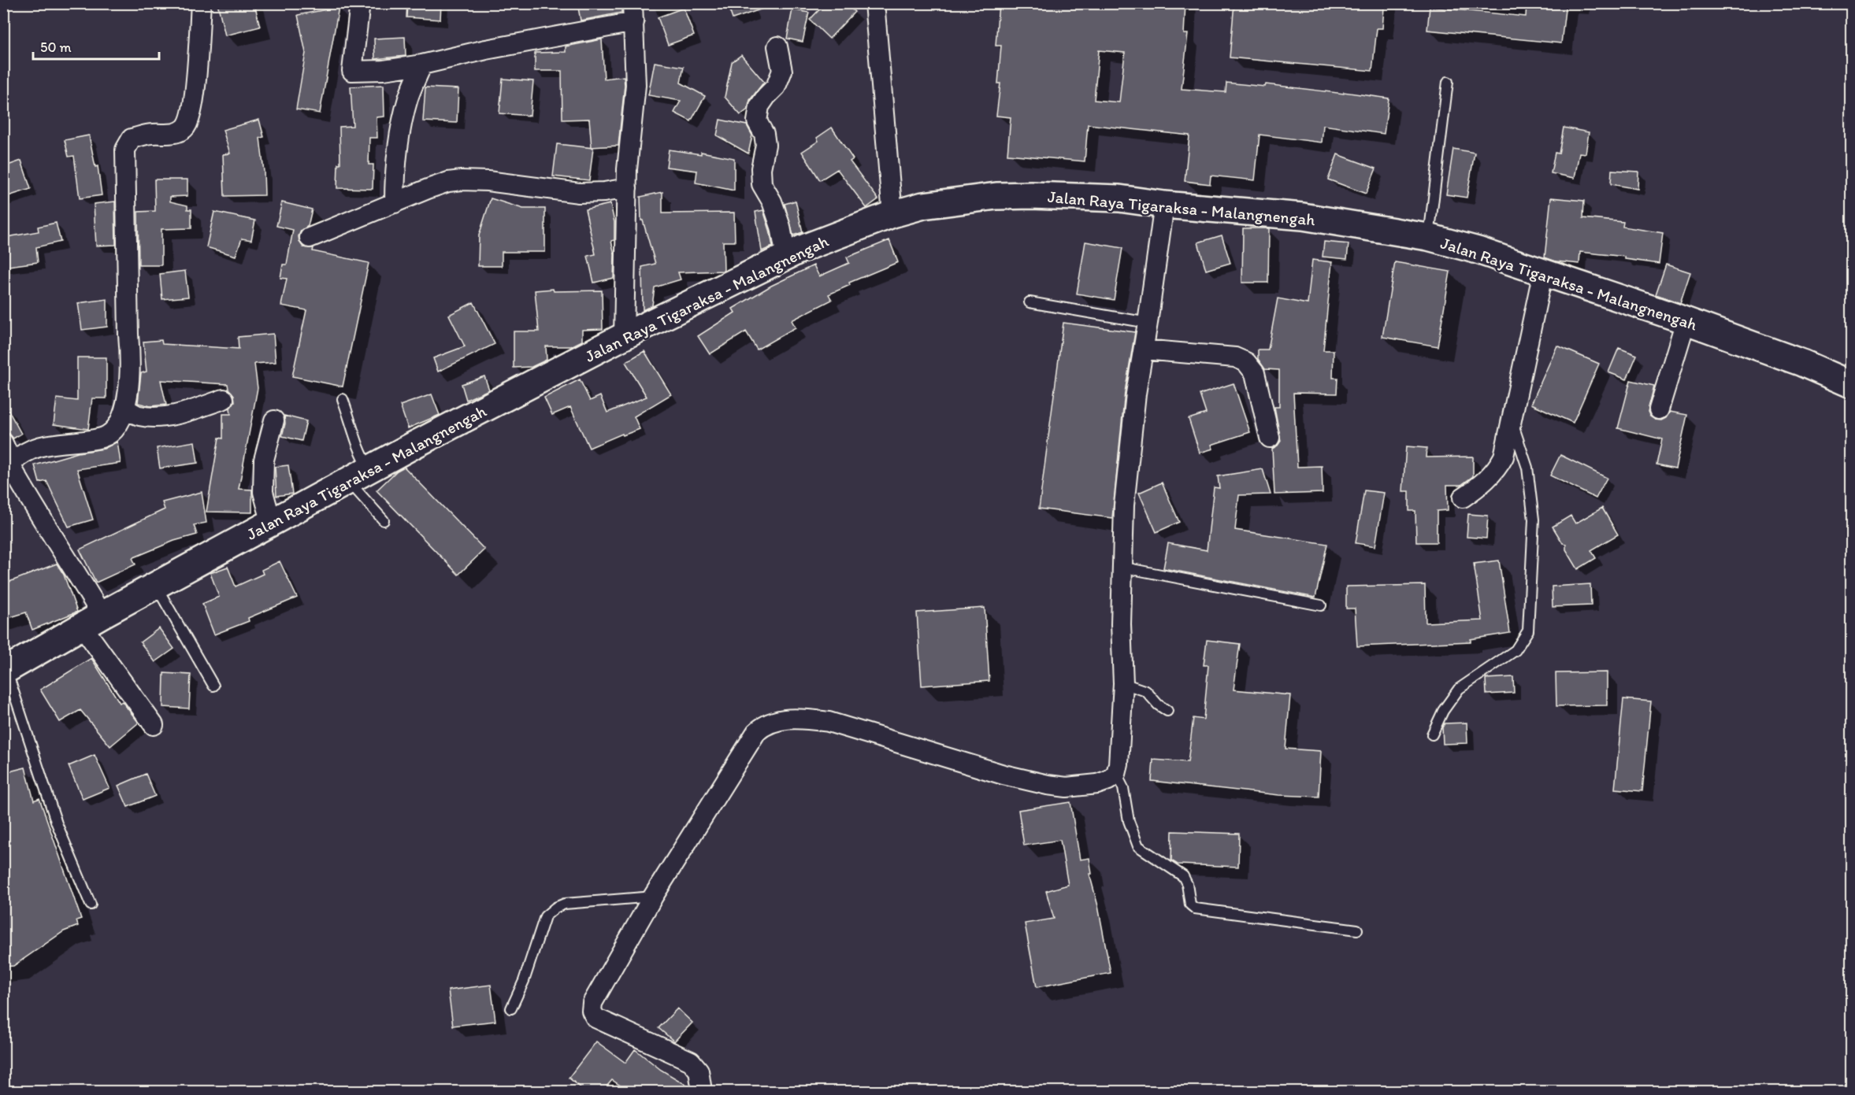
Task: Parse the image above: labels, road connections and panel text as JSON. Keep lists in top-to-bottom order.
{
  "streets": {
    "main road": ["Jalan Raya Tigaraksa - Malangnengah"]
  },
  "scale_bar": "50 m"
}
